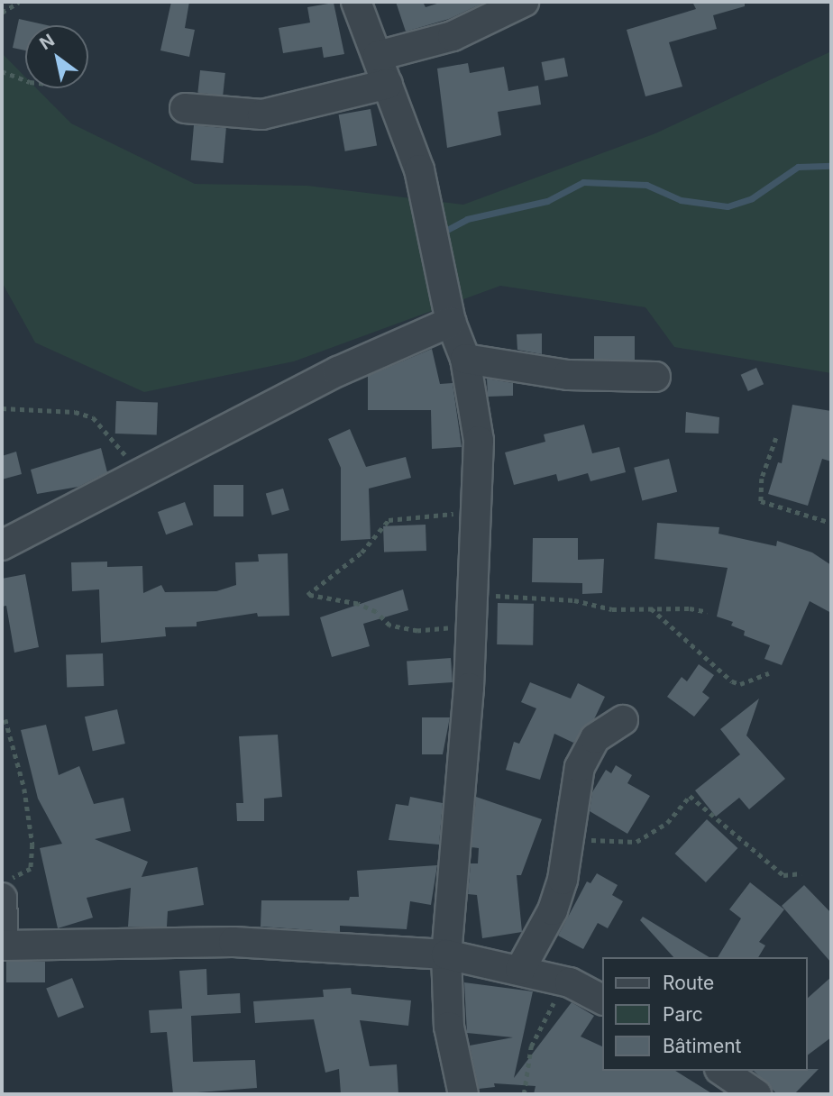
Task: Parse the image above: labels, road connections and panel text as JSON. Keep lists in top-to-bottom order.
{
  "legend": ["Route", "Parc", "Bâtiment"],
  "north": "top left"
}
